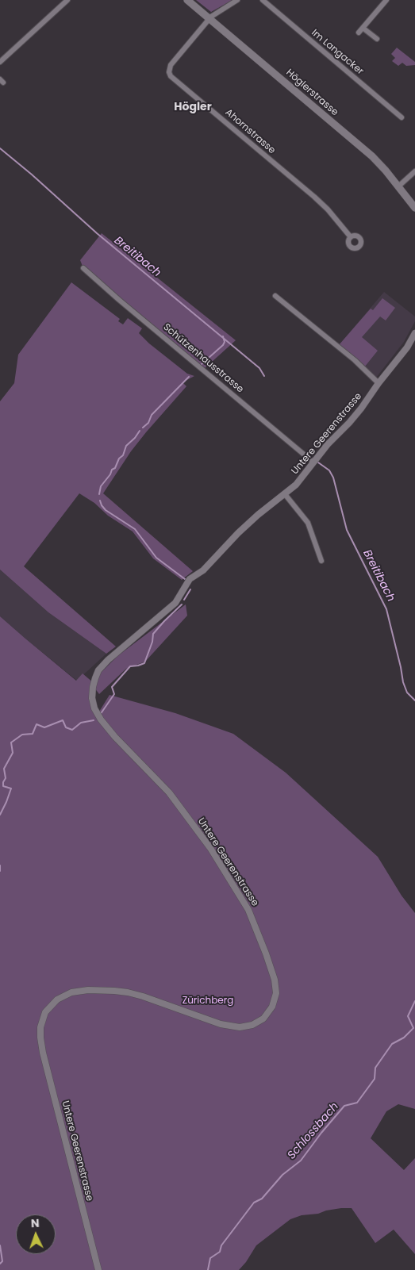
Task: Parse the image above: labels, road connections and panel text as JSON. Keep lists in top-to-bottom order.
{
  "streets": {
    "main road": ["Höglerstrasse"],
    "street": [
      "Im Langacker",
      "Ahornstrasse",
      "Schützenhausstrasse",
      "Untere Geerenstrasse"
    ]
  },
  "crossings": [
    ["Höglerstrasse", "Ahornstrasse"],
    ["Schützenhausstrasse", "Untere Geerenstrasse"]
  ],
  "districts": ["Högler"],
  "water": ["Breitibach", "Schlossbach"],
  "parks": ["Zürichberg"],
  "north": "top"
}
